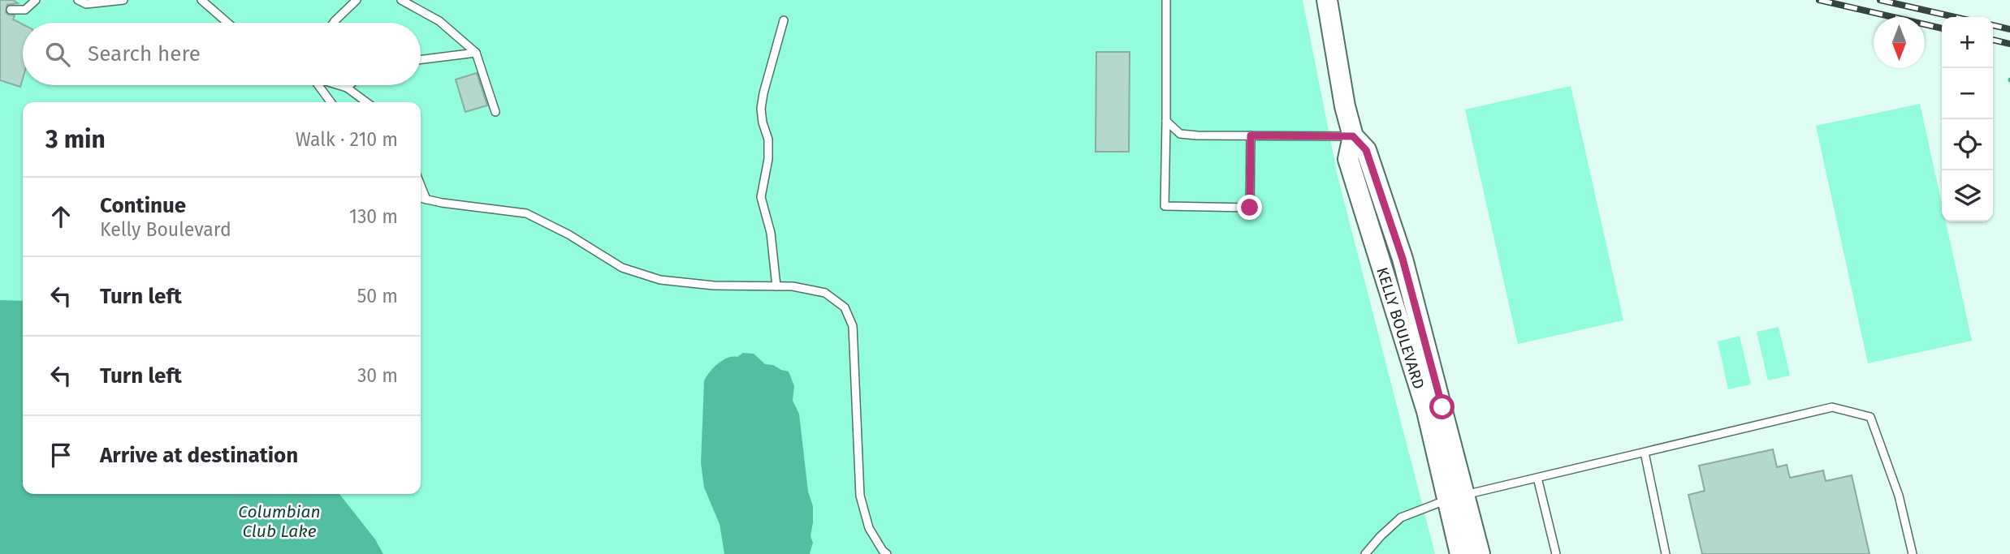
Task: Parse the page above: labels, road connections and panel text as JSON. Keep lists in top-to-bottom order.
{
  "streets": {
    "street": ["KELLY BOULEVARD"]
  },
  "water": ["Columbian Club Lake"],
  "north": "bottom",
  "page": {
    "map_buttons": ["+", "−"],
    "search": "Search here",
    "heading": ["3 min", "Walk · 210 m"],
    "list": [
      ["Continue", "Kelly Boulevard", "130 m"],
      ["Turn left", "50 m"],
      ["Turn left", "30 m"],
      "Arrive at destination"
    ]
  }
}
